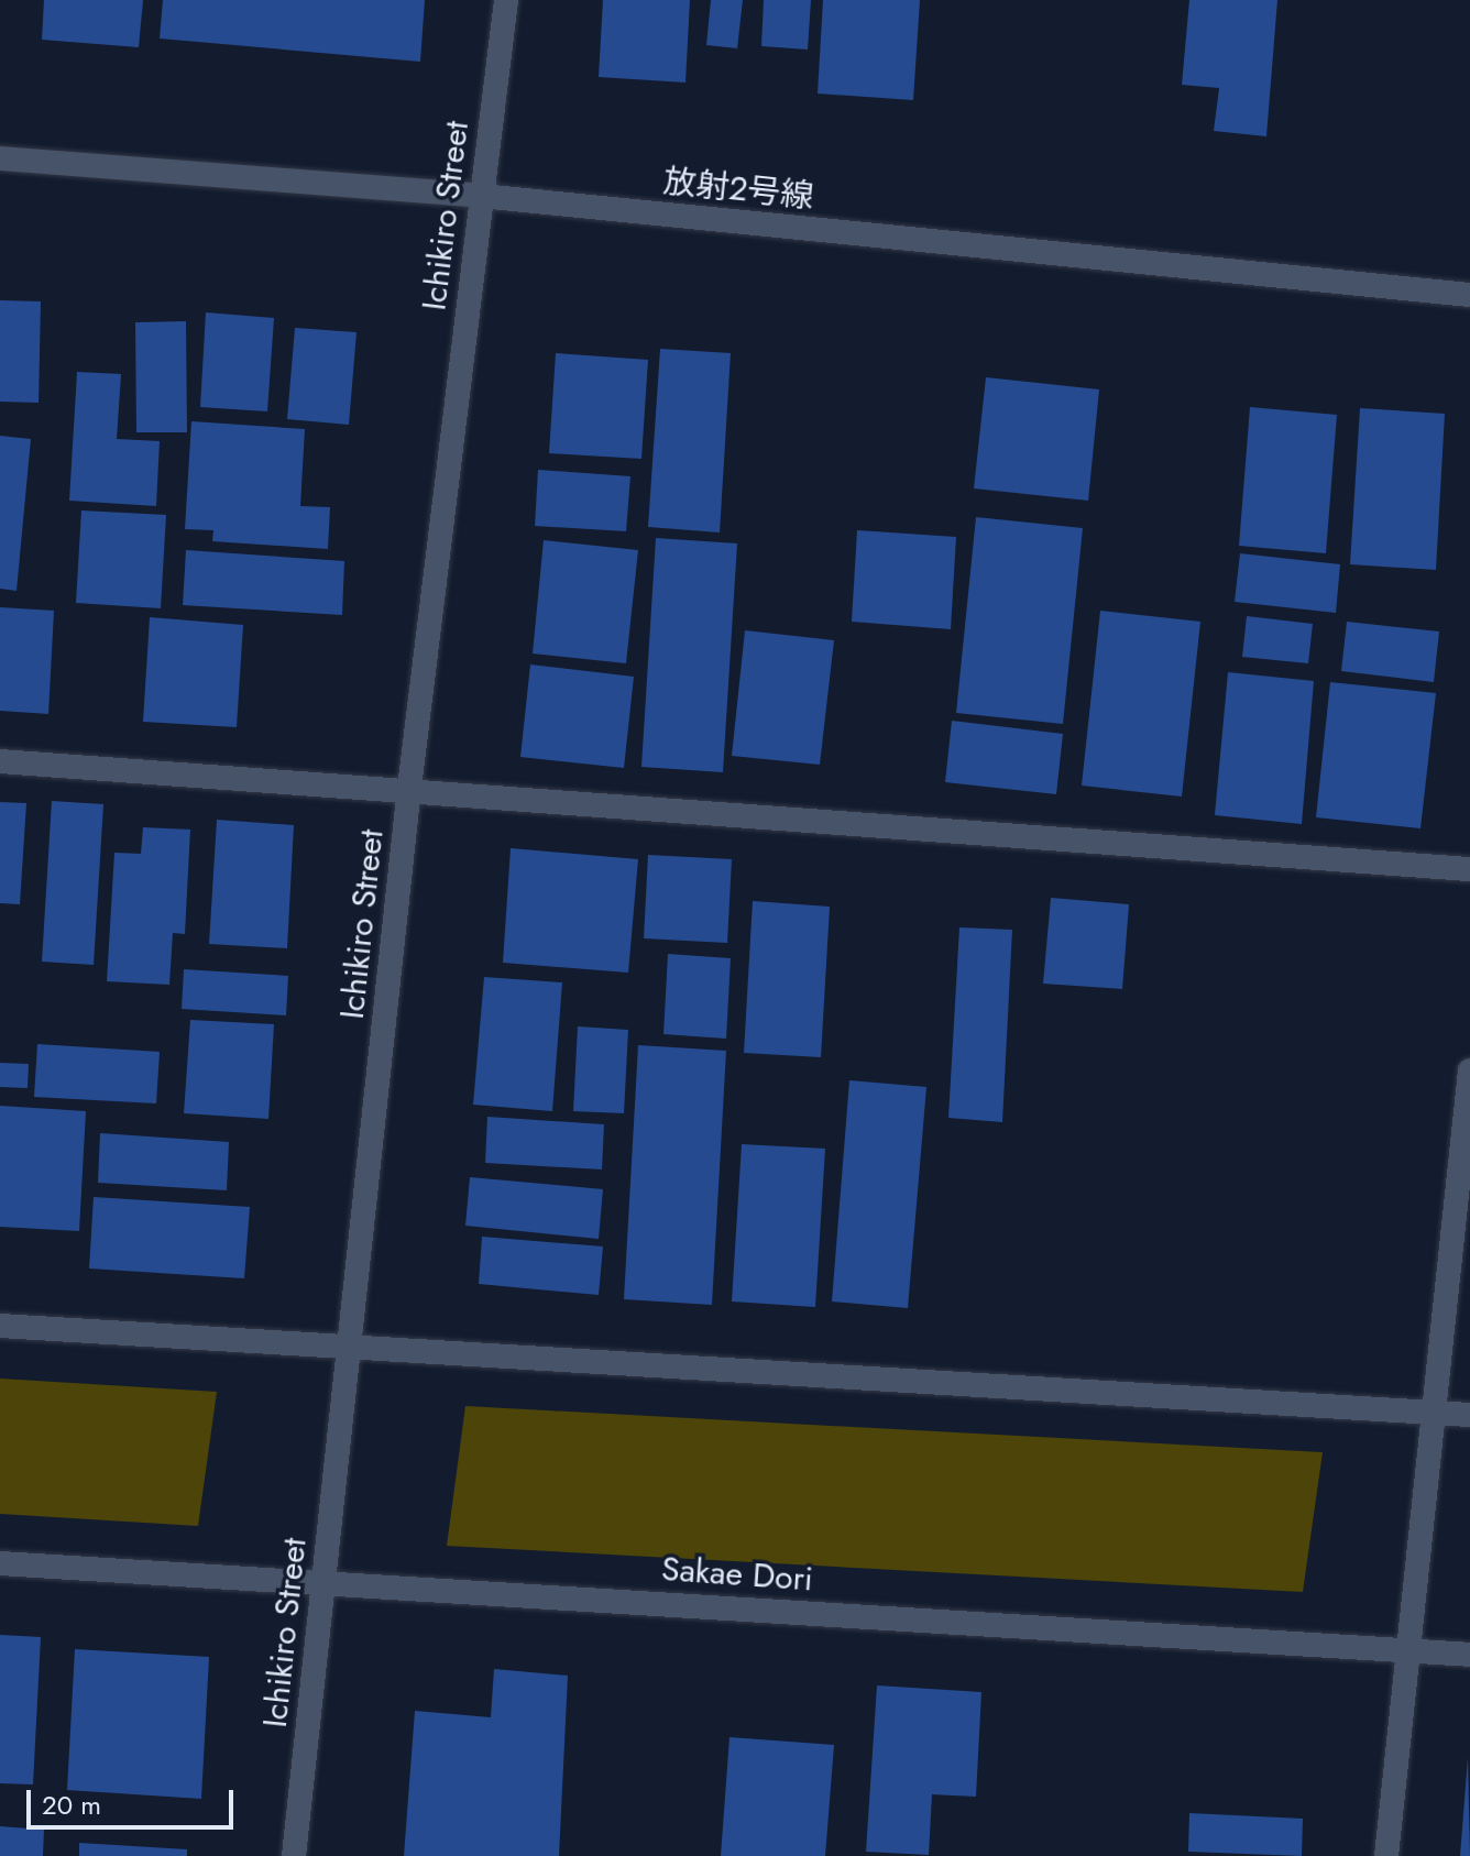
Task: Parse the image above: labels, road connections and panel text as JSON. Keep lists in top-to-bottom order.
{
  "streets": {
    "street": ["放射2号線", "Ichikiro Street", "Sakae Dori"]
  },
  "crossings": [
    ["放射2号線", "Ichikiro Street"],
    ["Ichikiro Street", "Sakae Dori"]
  ],
  "scale_bar": "20 m"
}
